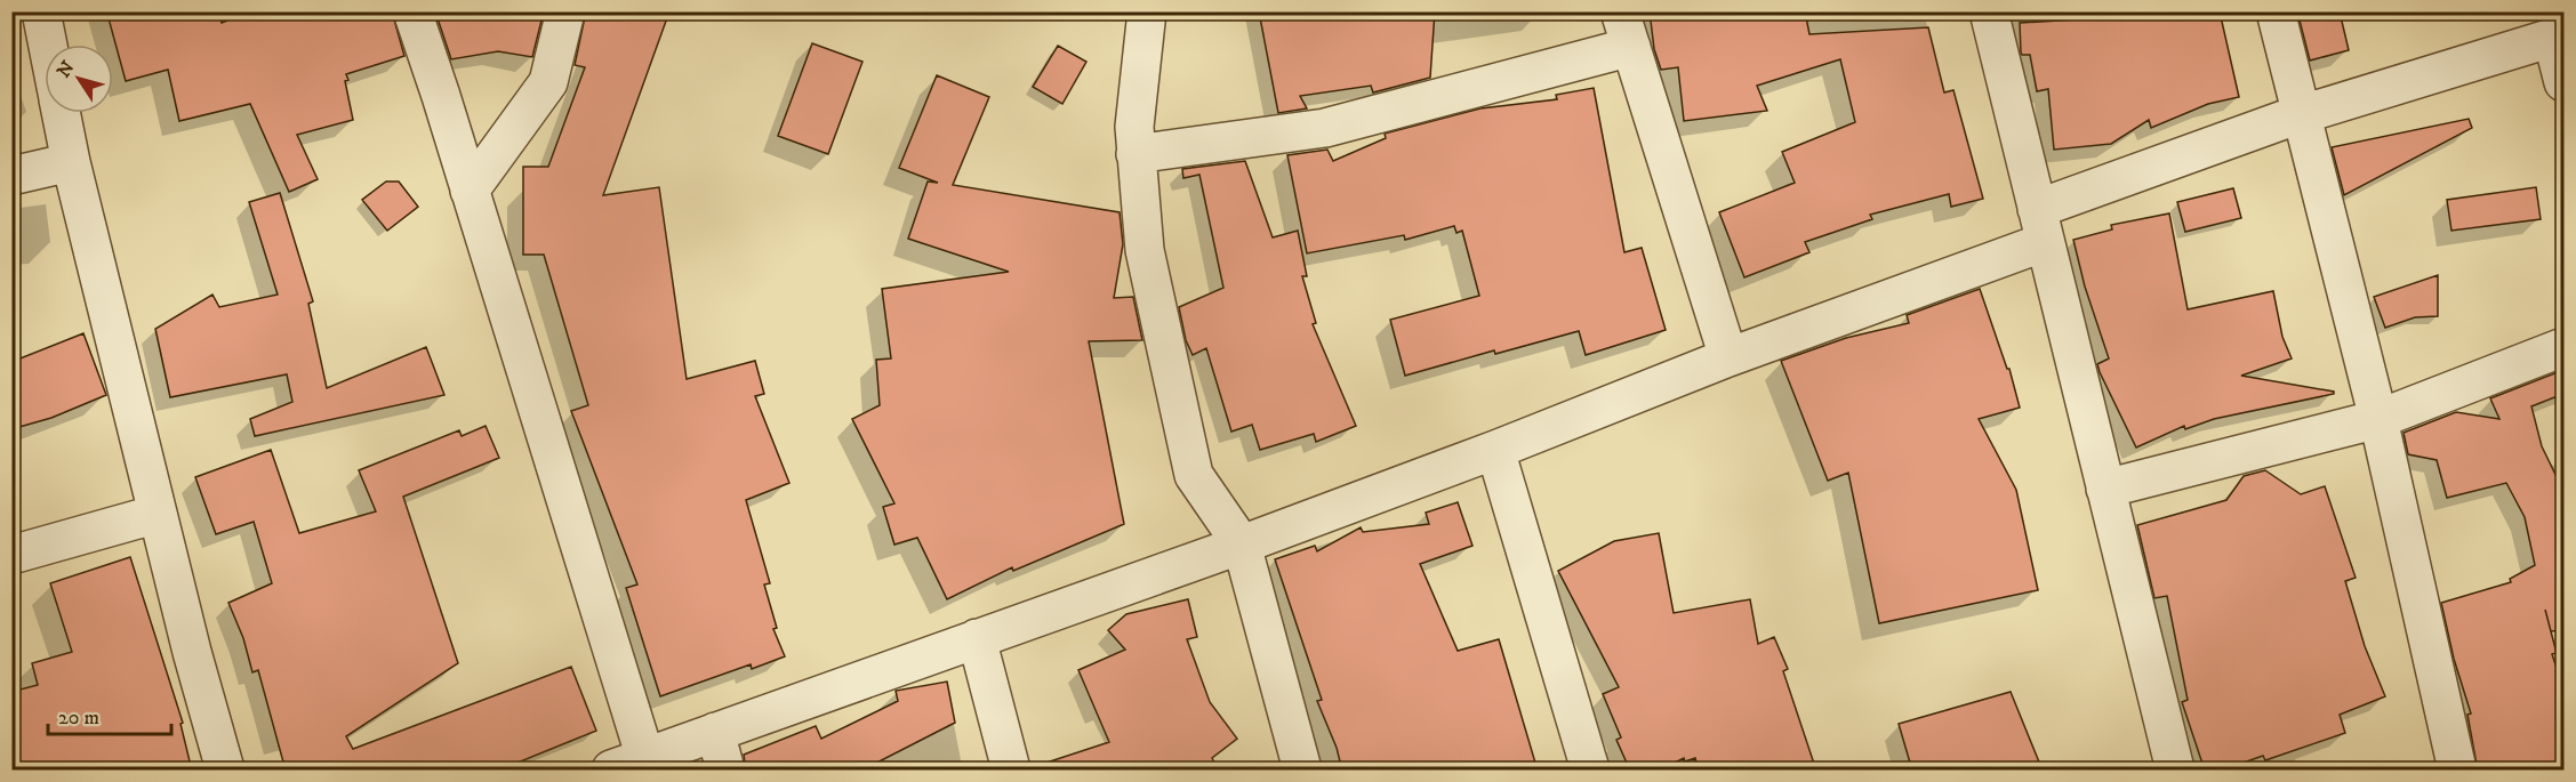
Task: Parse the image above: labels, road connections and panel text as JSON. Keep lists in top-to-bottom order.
{
  "scale_bar": "20 m",
  "north": "top left"
}
